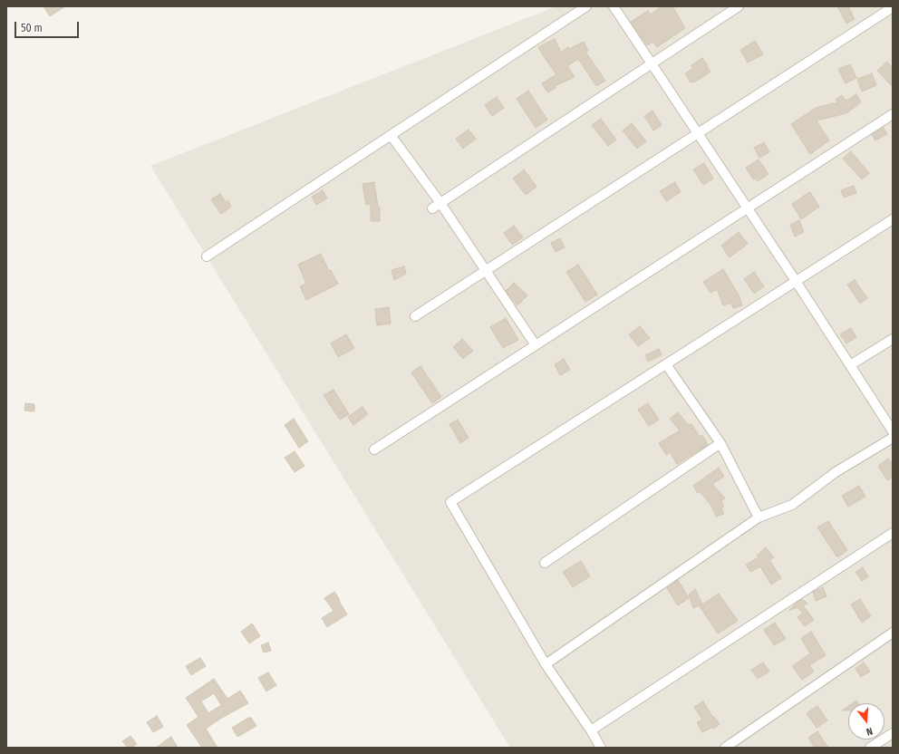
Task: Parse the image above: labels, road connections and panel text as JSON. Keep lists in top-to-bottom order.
{
  "scale_bar": "50 m",
  "north": "bottom"
}
